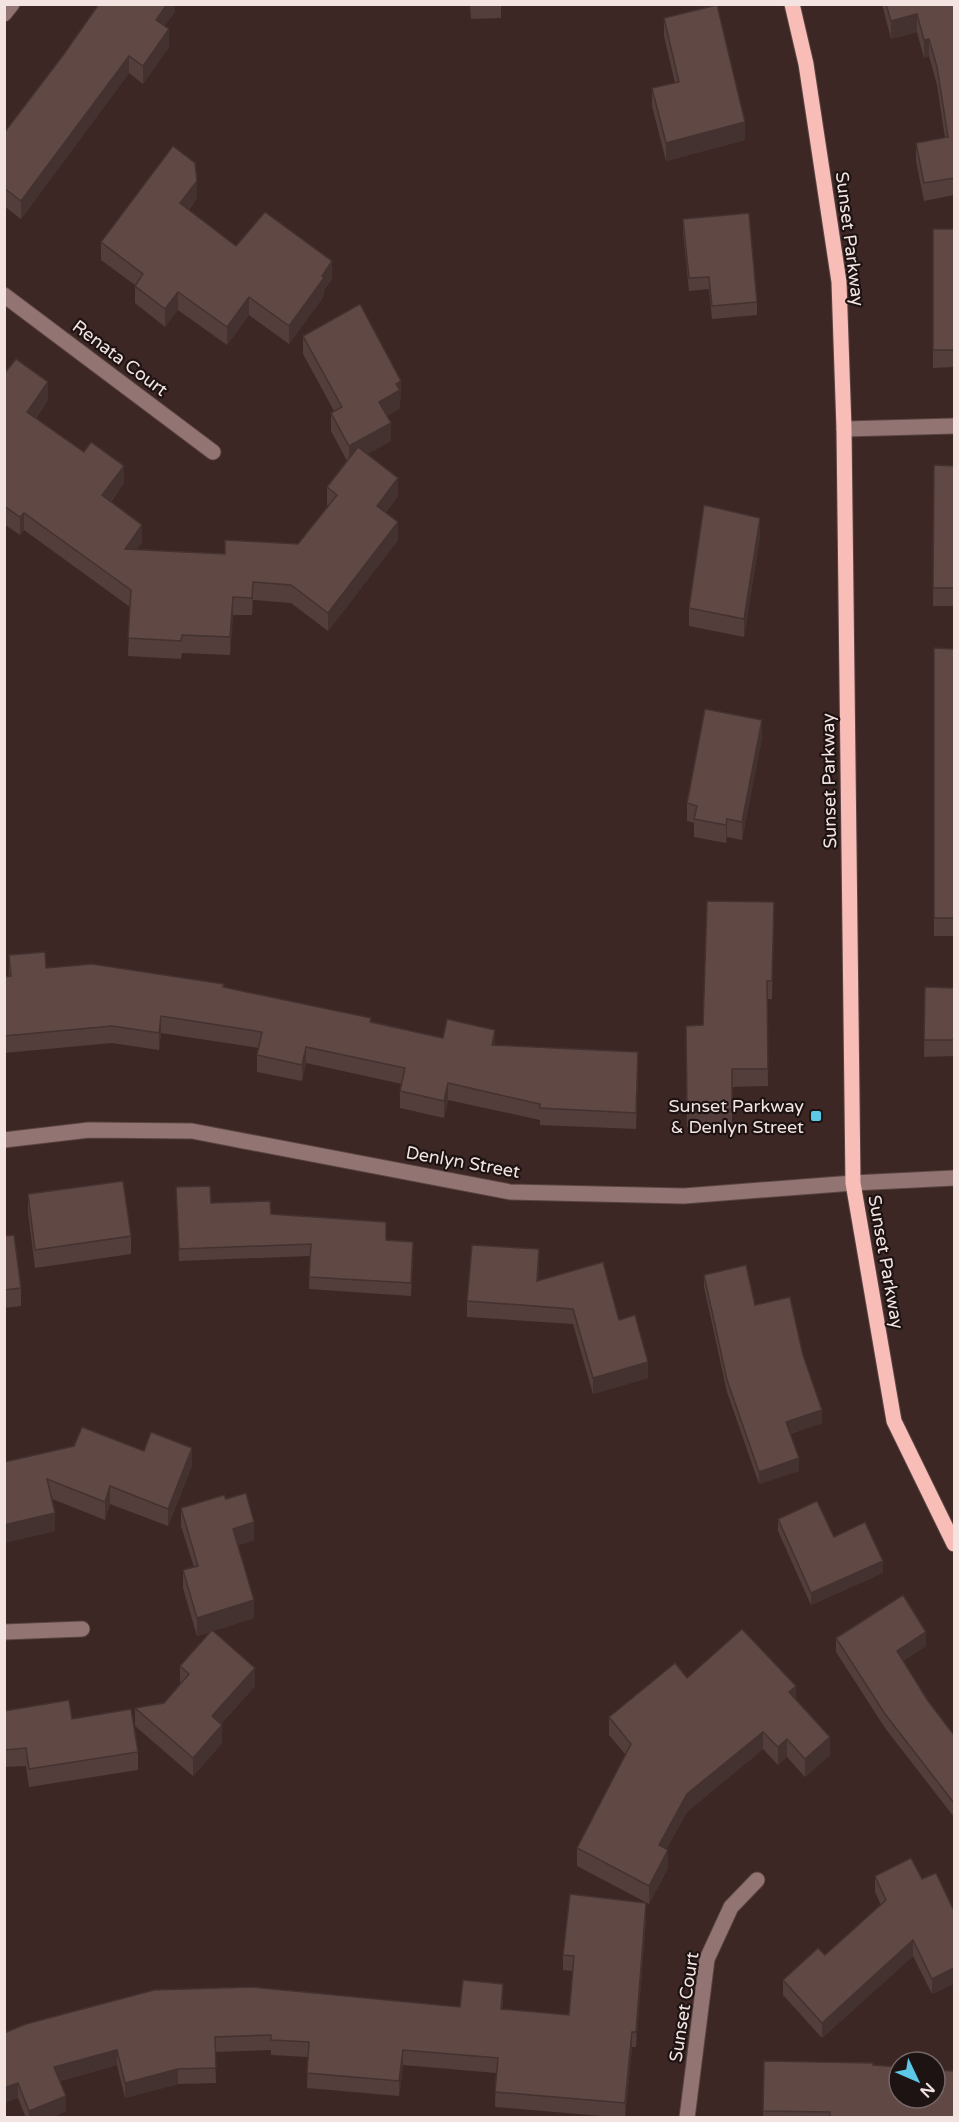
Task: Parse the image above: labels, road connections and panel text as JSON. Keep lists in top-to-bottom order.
{
  "streets": {
    "main road": ["Sunset Parkway"],
    "street": ["Renata Court", "Denlyn Street", "Sunset Court"]
  },
  "crossings": [
    ["Sunset Parkway", "Denlyn Street"]
  ],
  "places": {
    "transit": ["Sunset Parkway & Denlyn Street"]
  },
  "north": "bottom right"
}
